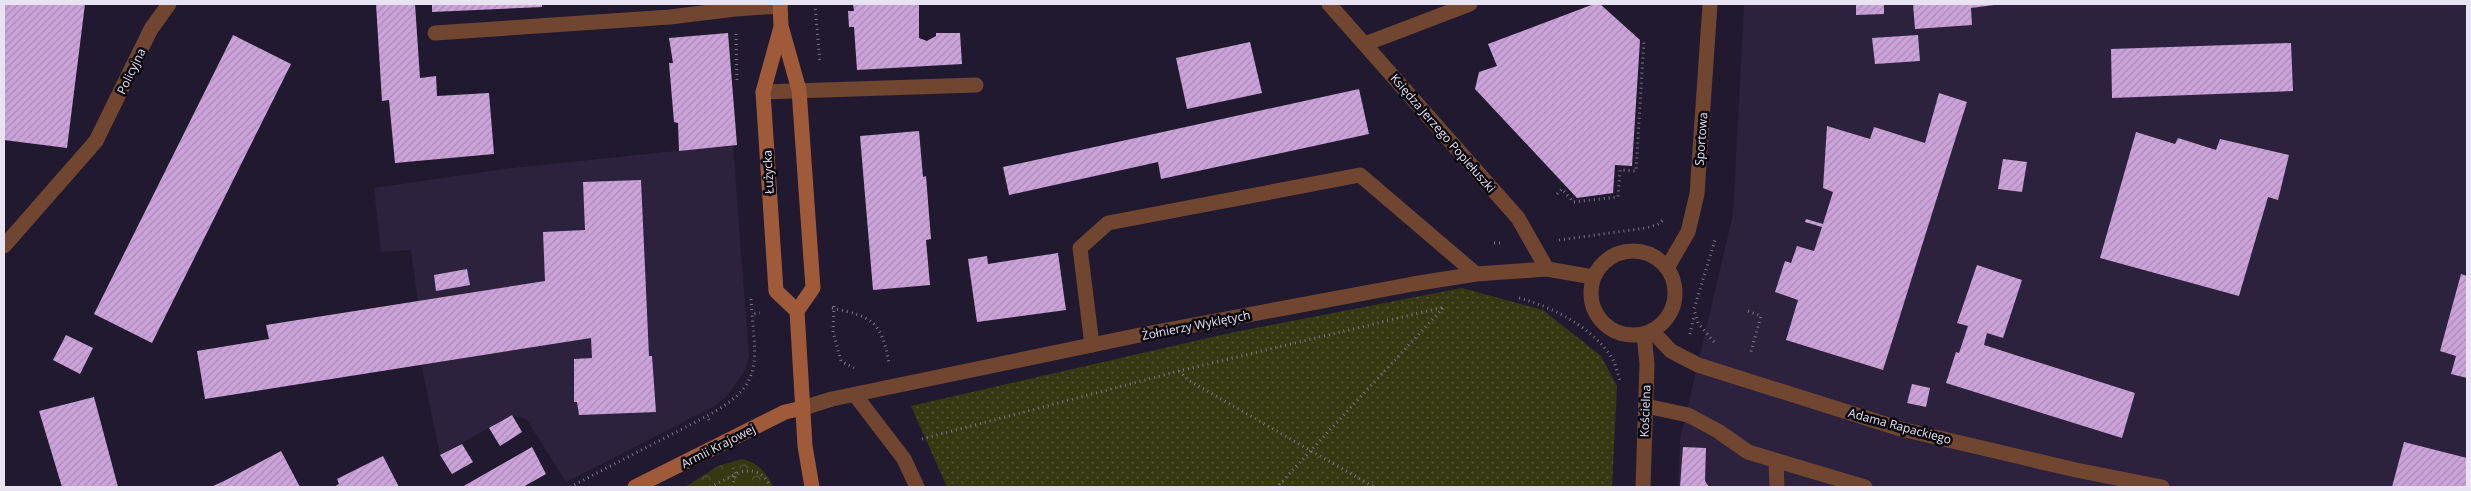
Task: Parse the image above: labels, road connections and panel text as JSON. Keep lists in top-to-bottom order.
{
  "streets": {
    "street": [
      "Policyjna",
      "Księdza Jerzego Popiełuszki",
      "Sportowa",
      "Łużycka",
      "Żołnierzy Wyklętych",
      "Kościelna",
      "Adama Rapackiego",
      "Armii Krajowej"
    ]
  },
  "crossings": [
    ["Księdza Jerzego Popiełuszki", "Żołnierzy Wyklętych"],
    ["Sportowa", "Żołnierzy Wyklętych"],
    ["Sportowa", "Kościelna"],
    ["Sportowa", "Adama Rapackiego"],
    ["Żołnierzy Wyklętych", "Kościelna"],
    ["Żołnierzy Wyklętych", "Adama Rapackiego"],
    ["Żołnierzy Wyklętych", "Armii Krajowej"],
    ["Kościelna", "Adama Rapackiego"]
  ]
}
